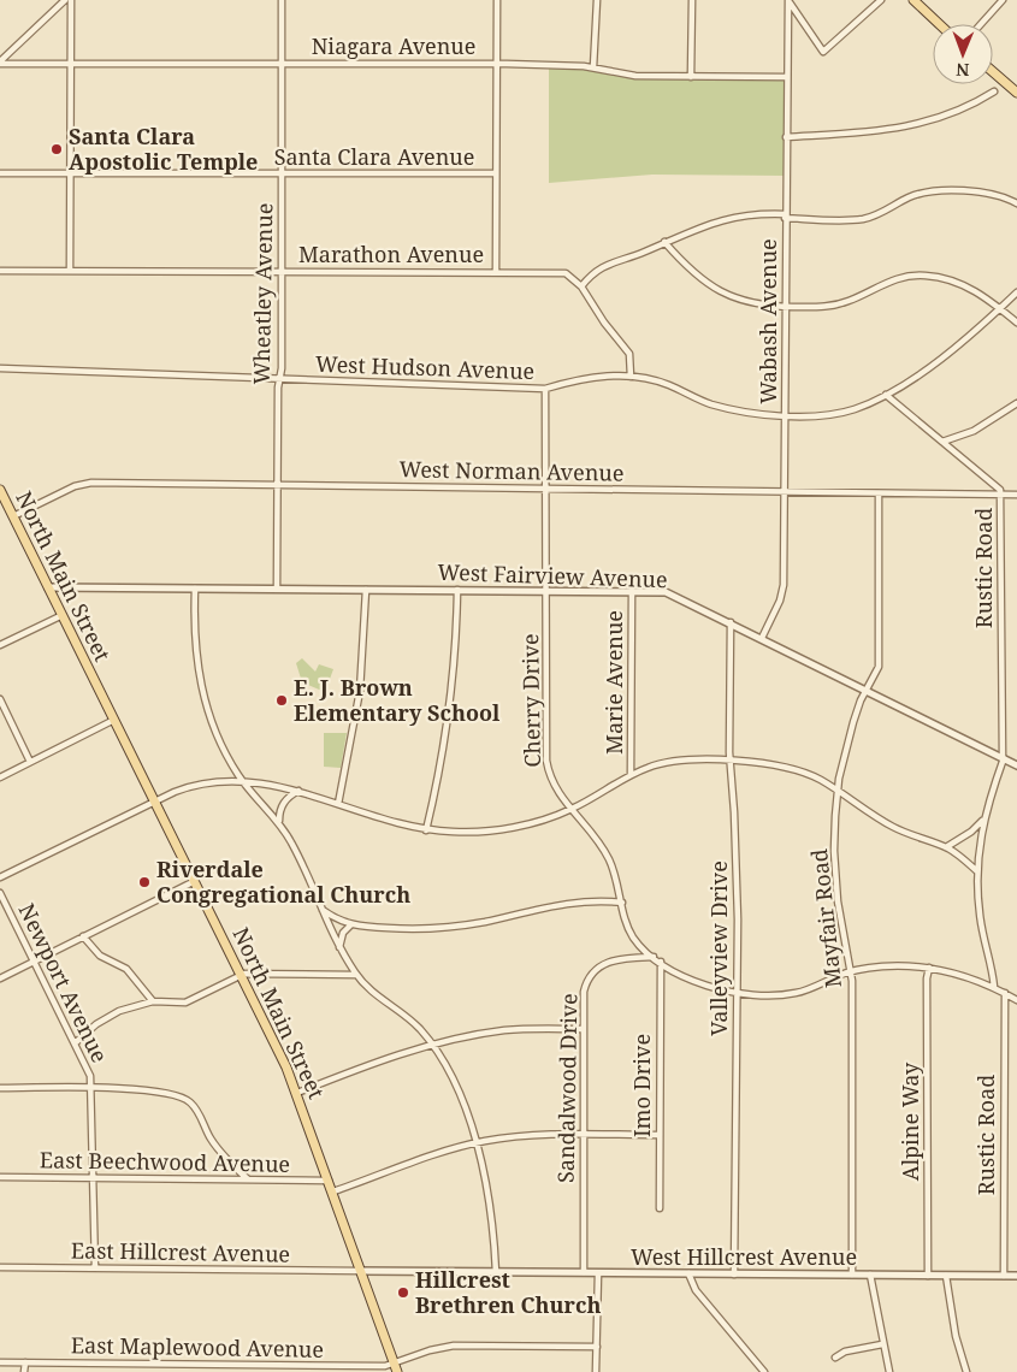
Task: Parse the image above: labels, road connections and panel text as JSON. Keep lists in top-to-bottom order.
{
  "streets": {
    "main road": ["North Main Street"],
    "street": [
      "Niagara Avenue",
      "Santa Clara Avenue",
      "Marathon Avenue",
      "Wheatley Avenue",
      "Wabash Avenue",
      "West Hudson Avenue",
      "West Norman Avenue",
      "Rustic Road",
      "West Fairview Avenue",
      "Marie Avenue",
      "Cherry Drive",
      "Mayfair Road",
      "Valleyview Drive",
      "Newport Avenue",
      "Imo Drive",
      "Sandalwood Drive",
      "Alpine Way",
      "East Beechwood Avenue",
      "East Hillcrest Avenue",
      "West Hillcrest Avenue",
      "East Maplewood Avenue"
    ]
  },
  "crossings": [
    ["Niagara Avenue", "Wheatley Avenue"],
    ["Niagara Avenue", "Wabash Avenue"],
    ["Santa Clara Avenue", "Wheatley Avenue"],
    ["Marathon Avenue", "Wheatley Avenue"],
    ["Wheatley Avenue", "West Hudson Avenue"],
    ["Wheatley Avenue", "West Norman Avenue"],
    ["Wheatley Avenue", "West Fairview Avenue"],
    ["Wabash Avenue", "West Hudson Avenue"],
    ["Wabash Avenue", "West Norman Avenue"],
    ["Wabash Avenue", "West Fairview Avenue"],
    ["West Hudson Avenue", "Rustic Road"],
    ["West Hudson Avenue", "Cherry Drive"],
    ["West Norman Avenue", "Rustic Road"],
    ["West Norman Avenue", "North Main Street"],
    ["West Norman Avenue", "Cherry Drive"],
    ["West Norman Avenue", "Mayfair Road"],
    ["Rustic Road", "West Fairview Avenue"],
    ["Rustic Road", "Cherry Drive"],
    ["Rustic Road", "West Hillcrest Avenue"],
    ["North Main Street", "West Fairview Avenue"],
    ["North Main Street", "East Beechwood Avenue"],
    ["North Main Street", "East Hillcrest Avenue"],
    ["North Main Street", "West Hillcrest Avenue"],
    ["North Main Street", "East Maplewood Avenue"],
    ["West Fairview Avenue", "Marie Avenue"],
    ["West Fairview Avenue", "Cherry Drive"],
    ["West Fairview Avenue", "Mayfair Road"],
    ["West Fairview Avenue", "Valleyview Drive"],
    ["Cherry Drive", "Mayfair Road"],
    ["Cherry Drive", "Valleyview Drive"],
    ["Cherry Drive", "Imo Drive"],
    ["Cherry Drive", "Sandalwood Drive"],
    ["Cherry Drive", "Alpine Way"],
    ["Mayfair Road", "West Hillcrest Avenue"],
    ["Valleyview Drive", "West Hillcrest Avenue"],
    ["Newport Avenue", "East Beechwood Avenue"],
    ["Newport Avenue", "East Hillcrest Avenue"],
    ["Sandalwood Drive", "West Hillcrest Avenue"],
    ["Alpine Way", "West Hillcrest Avenue"],
    ["East Hillcrest Avenue", "West Hillcrest Avenue"]
  ],
  "places": [
    "Santa Clara Apostolic Temple",
    "E. J. Brown Elementary School",
    "Riverdale Congregational Church",
    "Hillcrest Brethren Church"
  ],
  "north": "bottom"
}
